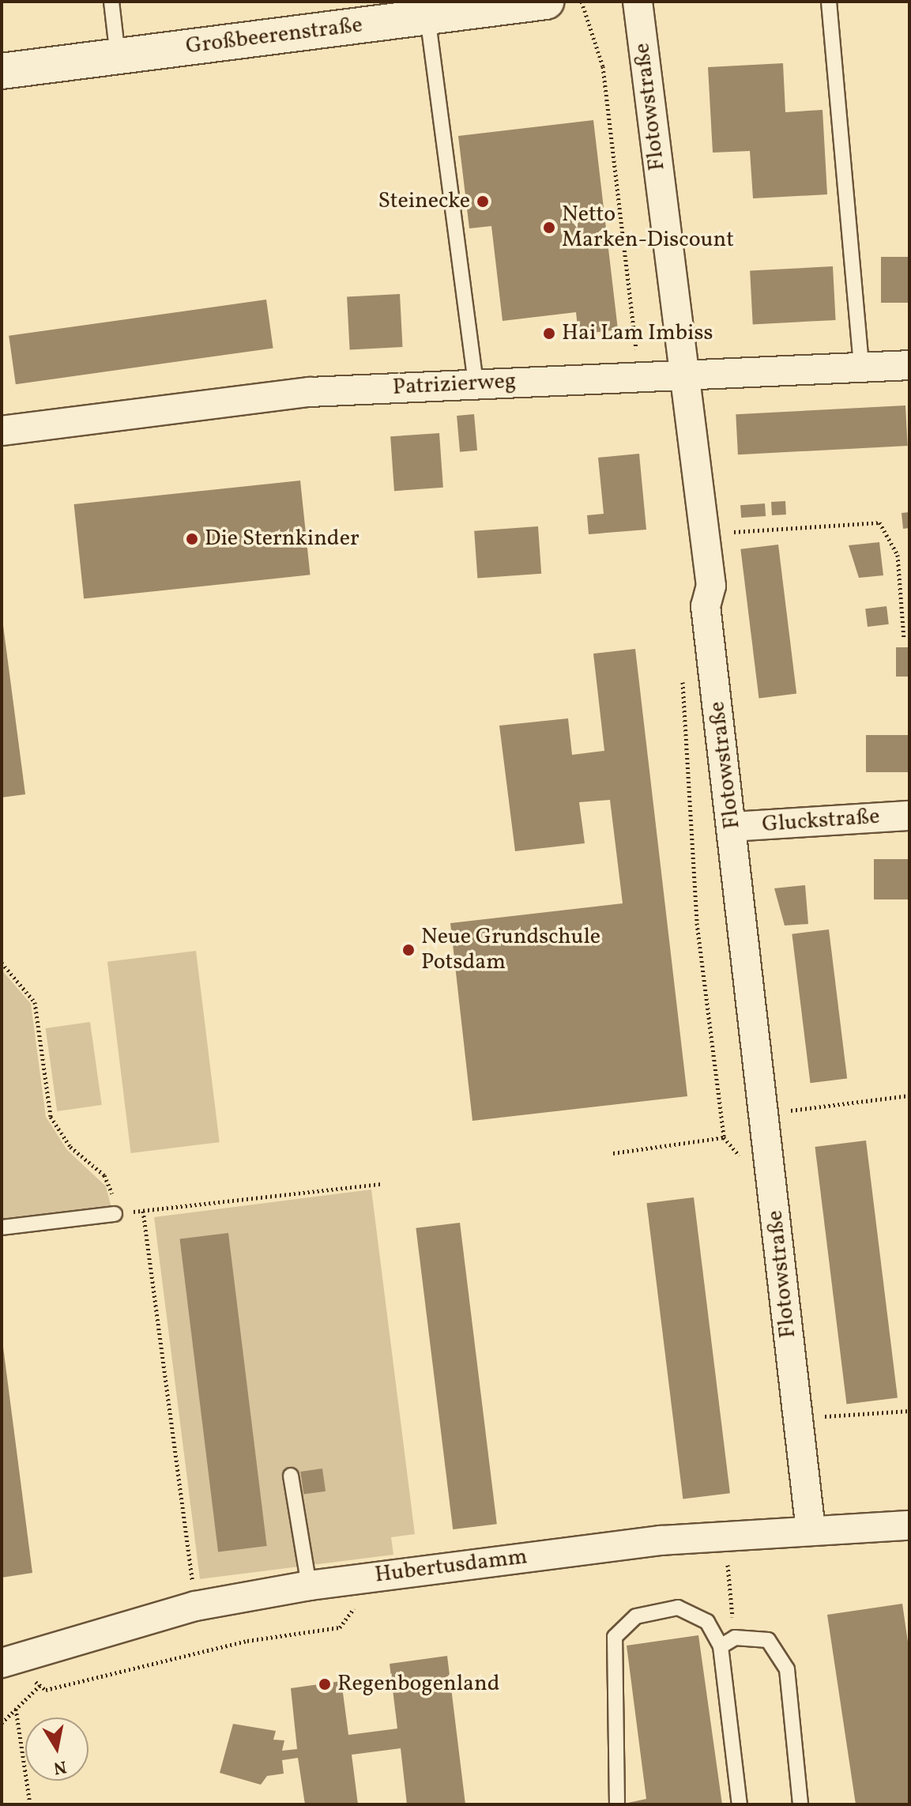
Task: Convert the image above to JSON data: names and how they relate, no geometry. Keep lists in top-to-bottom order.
{
  "streets": {
    "street": [
      "Großbeerenstraße",
      "Flotowstraße",
      "Patrizierweg",
      "Gluckstraße",
      "Hubertusdamm"
    ]
  },
  "crossings": [
    ["Flotowstraße", "Patrizierweg"],
    ["Flotowstraße", "Gluckstraße"],
    ["Flotowstraße", "Hubertusdamm"]
  ],
  "places": [
    "Steinecke",
    "Netto Marken-Discount",
    "Hai Lam Imbiss",
    "Die Sternkinder",
    "Neue Grundschule Potsdam",
    "Regenbogenland"
  ],
  "north": "bottom"
}
